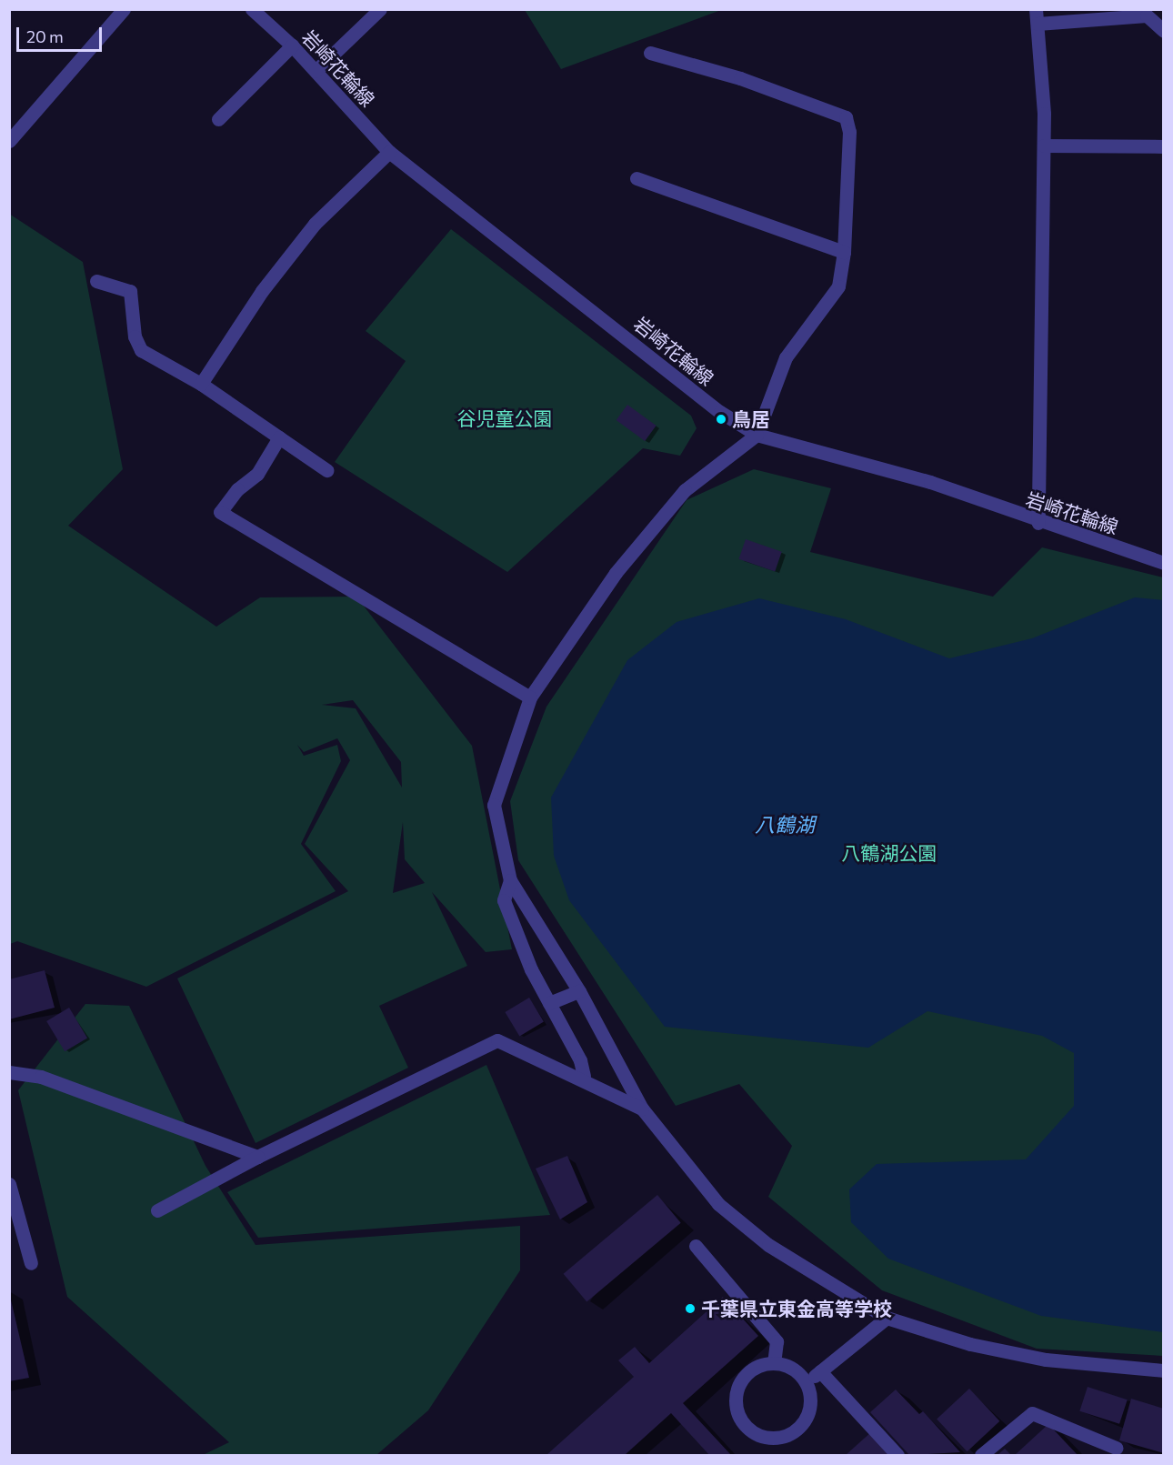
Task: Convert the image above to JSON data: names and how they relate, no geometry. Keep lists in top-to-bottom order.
{
  "streets": {
    "street": ["岩崎花輪線"]
  },
  "water": ["八鶴湖"],
  "parks": ["谷児童公園", "八鶴湖公園"],
  "places": ["鳥居", "千葉県立東金高等学校"],
  "scale_bar": "20 m"
}
